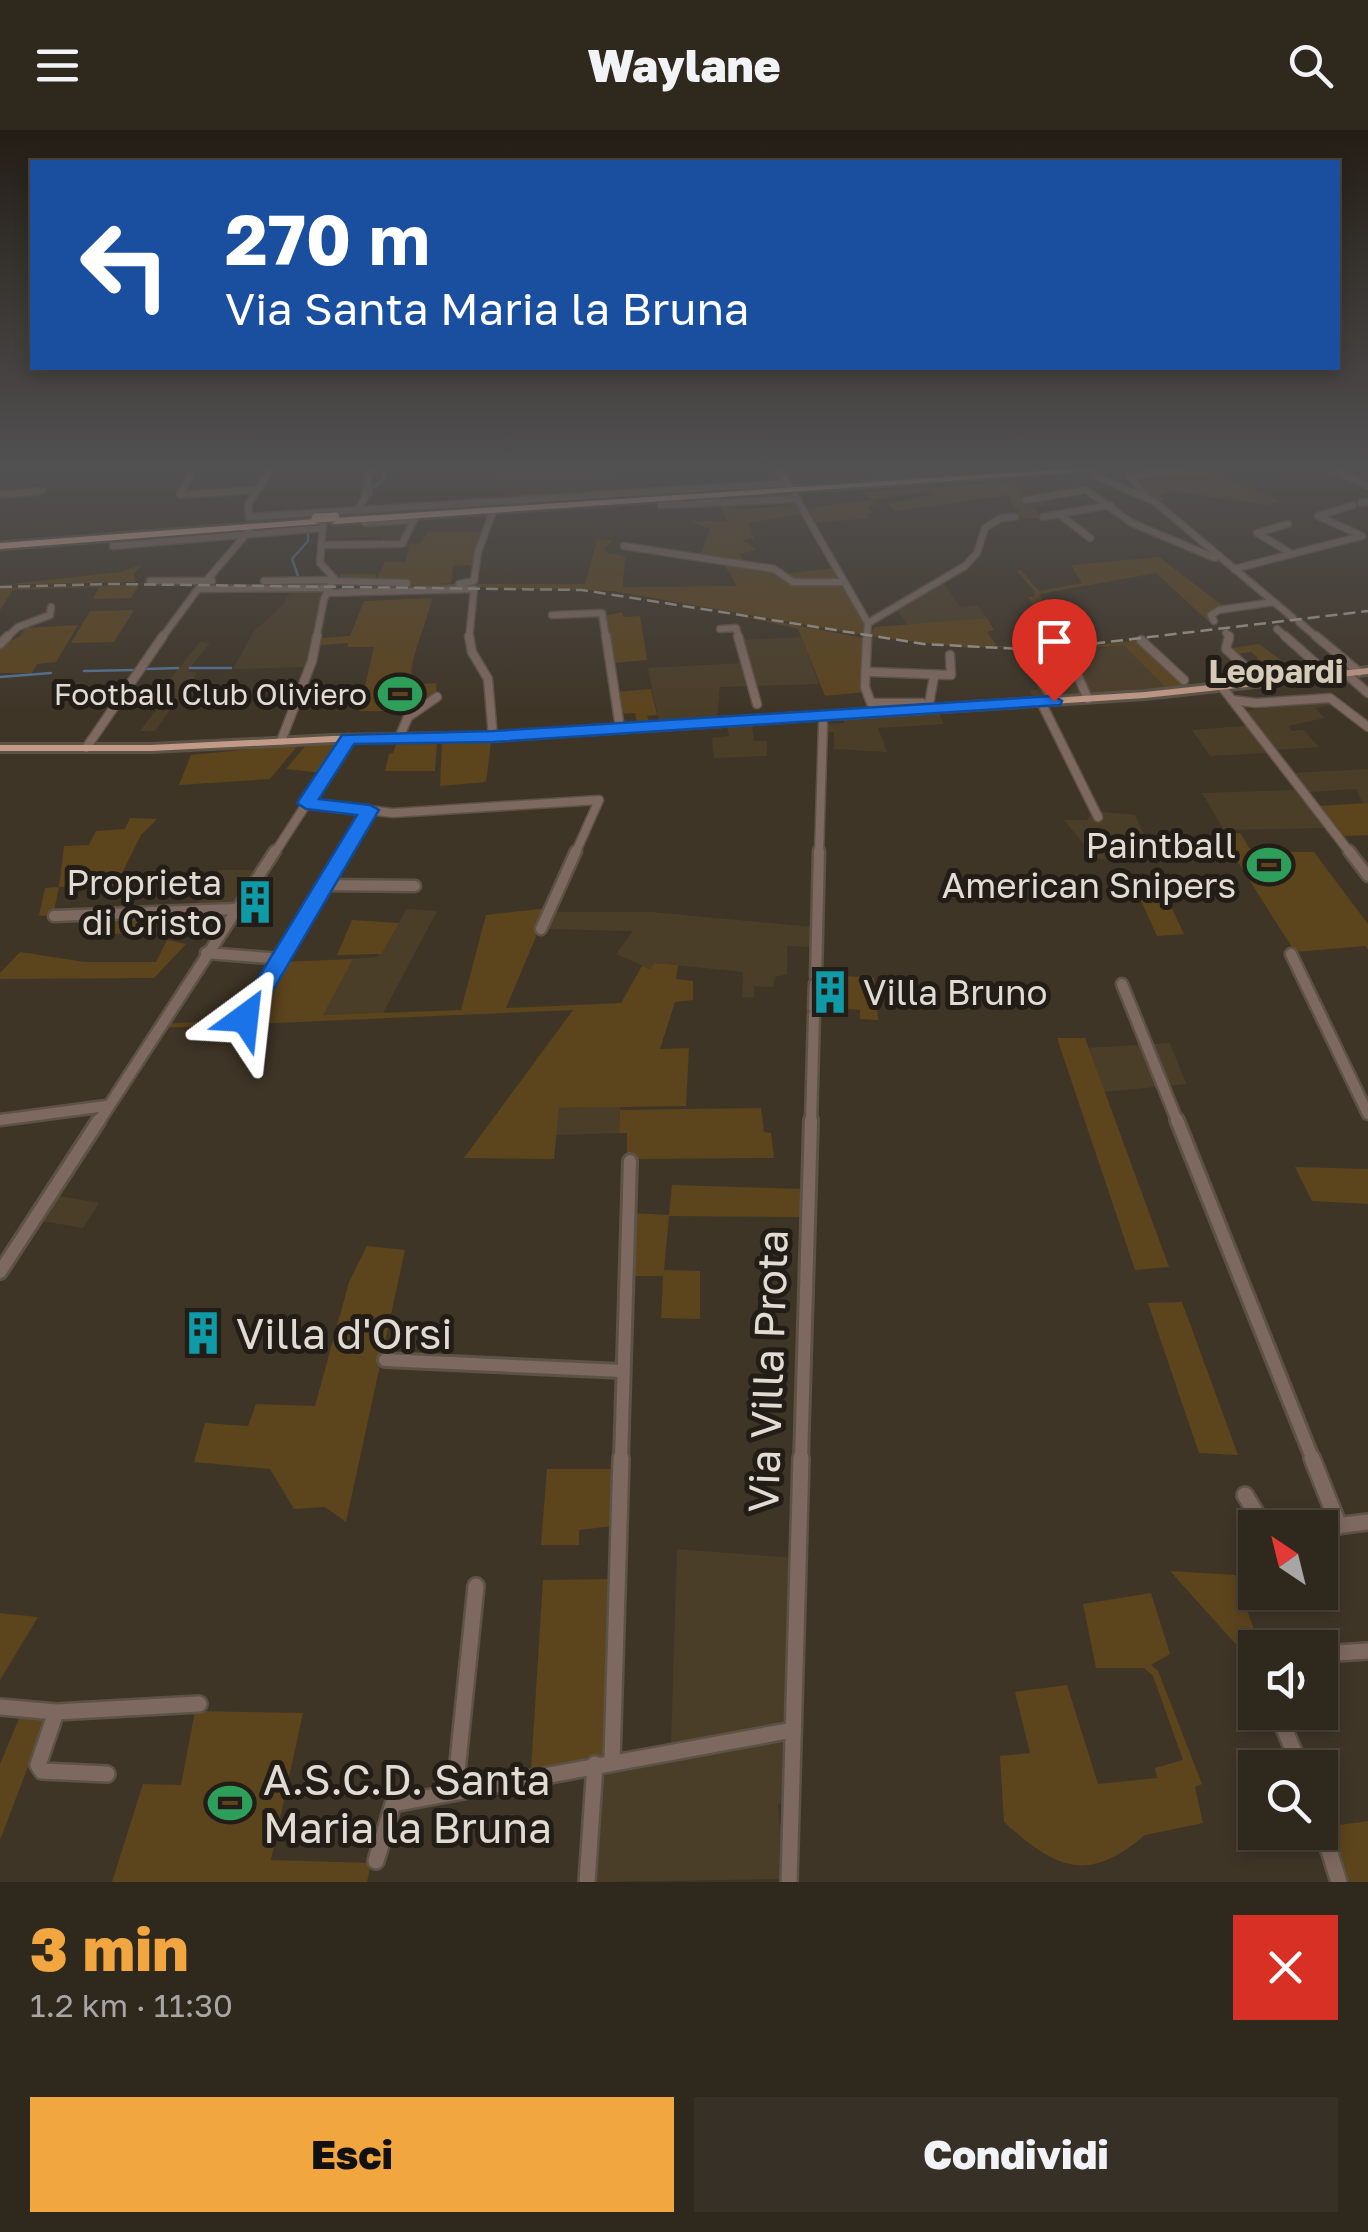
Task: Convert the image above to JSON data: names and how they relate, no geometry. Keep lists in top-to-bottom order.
{
  "streets": {
    "street": ["Via Villa Prota"]
  },
  "districts": ["Leopardi"],
  "places": {
    "sports": ["Football Club Oliviero", "Paintball American Snipers", "A.S.C.D. Santa Maria la Bruna"],
    "building": ["Proprieta di Cristo", "Villa Bruno", "Villa d'Orsi"]
  },
  "north": "top left",
  "page": {
    "header": "Waylane",
    "turn": ["270 m", "Via Santa Maria la Bruna"],
    "heading": ["3 min", "1.2 km · 11:30"],
    "buttons": ["Esci", "Condividi"]
  }
}
